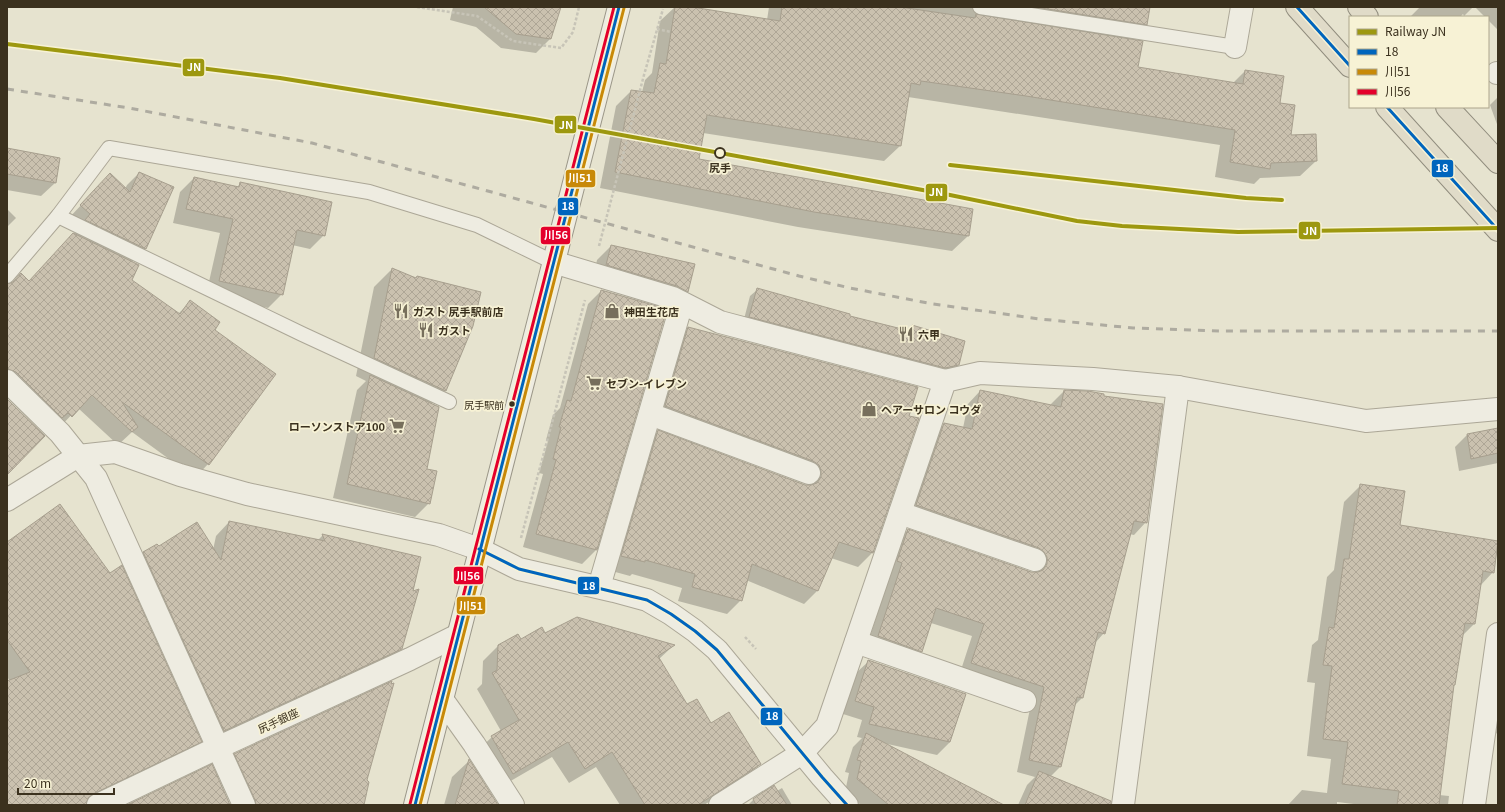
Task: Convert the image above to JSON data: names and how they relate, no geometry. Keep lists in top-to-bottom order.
{
  "streets": {
    "street": ["尻手銀座"]
  },
  "places": {
    "other": ["尻手", "尻手駅前"],
    "restaurant": ["ガスト 尻手駅前店", "ガスト", "六甲"],
    "shop": ["神田生花店", "ヘアーサロン コウダ"],
    "supermarket": ["セブン-イレブン", "ローソンストア100"]
  },
  "lines": [
    "transit line 18",
    "transit line 川56",
    "transit line 川51",
    "rail line JN"
  ],
  "legend": [
    "Railway JN",
    "18",
    "川51",
    "川56"
  ],
  "scale_bar": "20 m"
}
